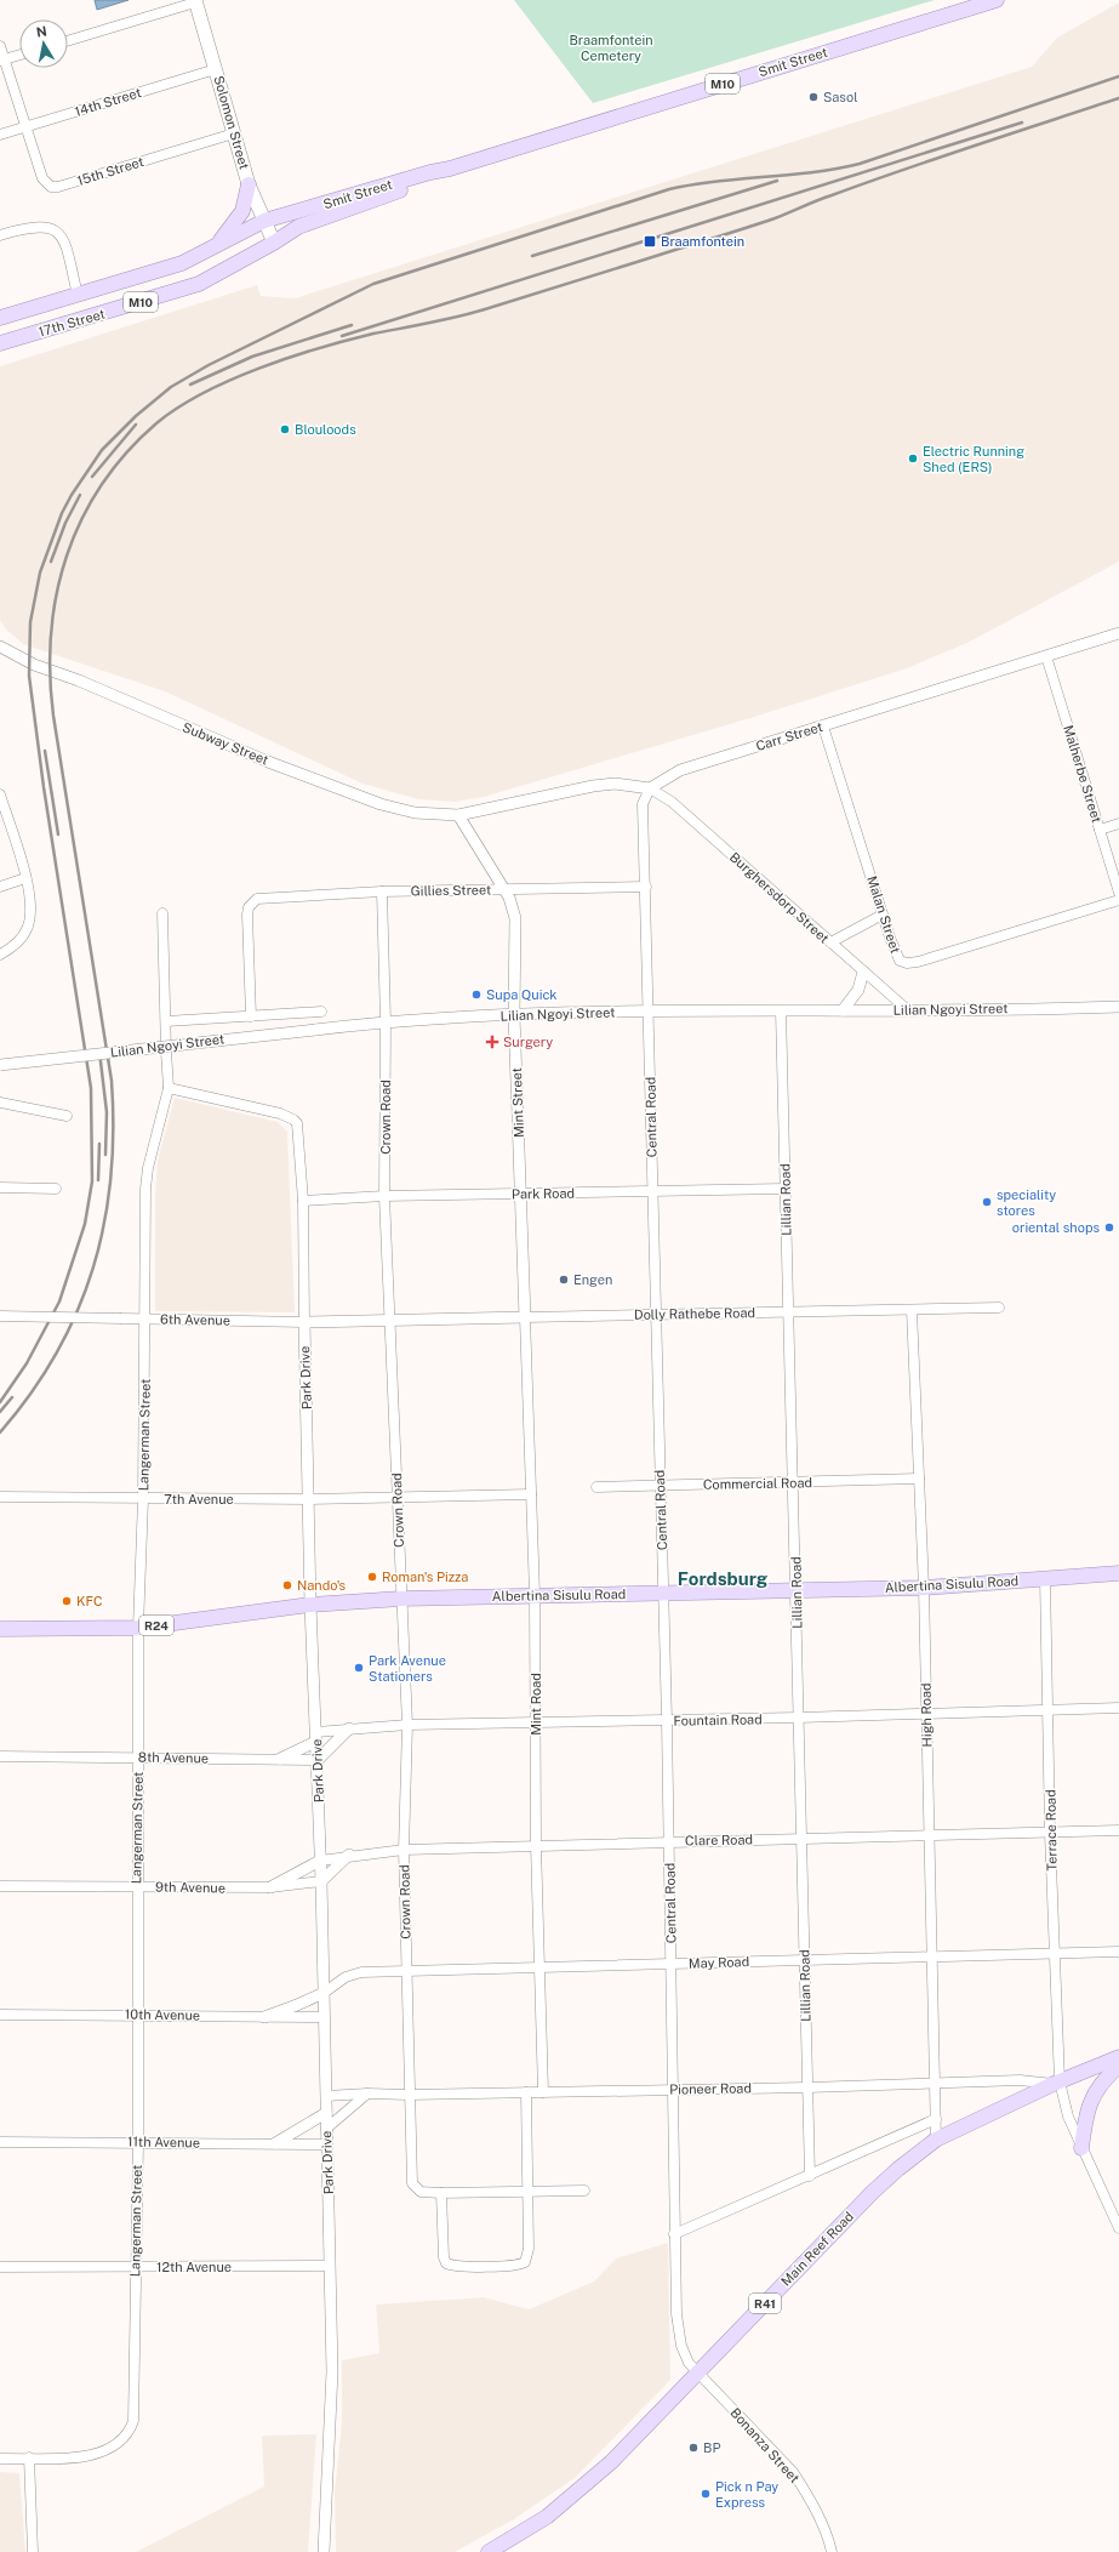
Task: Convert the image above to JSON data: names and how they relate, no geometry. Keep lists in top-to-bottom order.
{
  "streets": {
    "main road": [
      "Smit Street",
      "M10",
      "Solomon Street",
      "17th Street",
      "Albertina Sisulu Road",
      "R24",
      "Main Reef Road",
      "R41"
    ],
    "street": [
      "14th Street",
      "15th Street",
      "Carr Street",
      "Subway Street",
      "Malherbe Street",
      "Gillies Street",
      "Burghersdorp Street",
      "Malan Street",
      "Lilian Ngoyi Street",
      "Mint Street",
      "Crown Road",
      "Central Road",
      "Park Road",
      "Lillian Road",
      "Dolly Rathebe Road",
      "6th Avenue",
      "Park Drive",
      "Langerman Street",
      "Commercial Road",
      "7th Avenue",
      "Mint Road",
      "High Road",
      "Fountain Road",
      "8th Avenue",
      "Terrace Road",
      "Clare Road",
      "9th Avenue",
      "May Road",
      "10th Avenue",
      "Pioneer Road",
      "11th Avenue",
      "12th Avenue",
      "Bonanza Street"
    ]
  },
  "crossings": [
    ["Smit Street", "Solomon Street"],
    ["Smit Street", "17th Street"],
    ["14th Street", "Solomon Street"],
    ["14th Street", "15th Street"],
    ["Solomon Street", "15th Street"],
    ["Solomon Street", "17th Street"],
    ["Carr Street", "Malherbe Street"],
    ["Carr Street", "Burghersdorp Street"],
    ["Carr Street", "Malan Street"],
    ["Carr Street", "Central Road"],
    ["Subway Street", "Mint Street"],
    ["Gillies Street", "Mint Street"],
    ["Gillies Street", "Crown Road"],
    ["Gillies Street", "Central Road"],
    ["Burghersdorp Street", "Lilian Ngoyi Street"],
    ["Burghersdorp Street", "Central Road"],
    ["Lilian Ngoyi Street", "Mint Street"],
    ["Lilian Ngoyi Street", "Crown Road"],
    ["Lilian Ngoyi Street", "Central Road"],
    ["Lilian Ngoyi Street", "Lillian Road"],
    ["Mint Street", "Park Road"],
    ["Mint Street", "Dolly Rathebe Road"],
    ["Mint Street", "Mint Road"],
    ["Crown Road", "Park Road"],
    ["Crown Road", "Dolly Rathebe Road"],
    ["Crown Road", "6th Avenue"],
    ["Crown Road", "Albertina Sisulu Road"],
    ["Crown Road", "Fountain Road"],
    ["Crown Road", "Clare Road"],
    ["Crown Road", "May Road"],
    ["Crown Road", "Pioneer Road"],
    ["Central Road", "Park Road"],
    ["Central Road", "Dolly Rathebe Road"],
    ["Central Road", "Commercial Road"],
    ["Central Road", "Albertina Sisulu Road"],
    ["Central Road", "Fountain Road"],
    ["Central Road", "Clare Road"],
    ["Central Road", "May Road"],
    ["Central Road", "Pioneer Road"],
    ["Central Road", "Main Reef Road"],
    ["Central Road", "Bonanza Street"],
    ["Park Road", "Lillian Road"],
    ["Park Road", "Park Drive"],
    ["Lillian Road", "Dolly Rathebe Road"],
    ["Lillian Road", "Commercial Road"],
    ["Lillian Road", "Albertina Sisulu Road"],
    ["Lillian Road", "Fountain Road"],
    ["Lillian Road", "Clare Road"],
    ["Lillian Road", "May Road"],
    ["Lillian Road", "Pioneer Road"],
    ["Dolly Rathebe Road", "6th Avenue"],
    ["Dolly Rathebe Road", "Mint Road"],
    ["Dolly Rathebe Road", "High Road"],
    ["6th Avenue", "Park Drive"],
    ["6th Avenue", "Langerman Street"],
    ["Park Drive", "Langerman Street"],
    ["Park Drive", "7th Avenue"],
    ["Park Drive", "Albertina Sisulu Road"],
    ["Park Drive", "Fountain Road"],
    ["Park Drive", "8th Avenue"],
    ["Park Drive", "Clare Road"],
    ["Park Drive", "9th Avenue"],
    ["Park Drive", "May Road"],
    ["Park Drive", "10th Avenue"],
    ["Park Drive", "Pioneer Road"],
    ["Park Drive", "11th Avenue"],
    ["Park Drive", "12th Avenue"],
    ["Langerman Street", "7th Avenue"],
    ["Langerman Street", "Albertina Sisulu Road"],
    ["Langerman Street", "8th Avenue"],
    ["Langerman Street", "9th Avenue"],
    ["Langerman Street", "10th Avenue"],
    ["Langerman Street", "11th Avenue"],
    ["Langerman Street", "12th Avenue"],
    ["Commercial Road", "High Road"],
    ["Albertina Sisulu Road", "Mint Road"],
    ["Albertina Sisulu Road", "High Road"],
    ["Albertina Sisulu Road", "Terrace Road"],
    ["Mint Road", "Fountain Road"],
    ["Mint Road", "Clare Road"],
    ["Mint Road", "May Road"],
    ["Mint Road", "Pioneer Road"],
    ["High Road", "Fountain Road"],
    ["High Road", "Clare Road"],
    ["High Road", "May Road"],
    ["High Road", "Pioneer Road"],
    ["High Road", "Main Reef Road"],
    ["Fountain Road", "Terrace Road"],
    ["Terrace Road", "Clare Road"],
    ["Terrace Road", "May Road"],
    ["Terrace Road", "Pioneer Road"],
    ["Terrace Road", "Main Reef Road"],
    ["Pioneer Road", "Main Reef Road"],
    ["Main Reef Road", "Bonanza Street"]
  ],
  "districts": ["Fordsburg"],
  "parks": ["Braamfontein Cemetery"],
  "places": {
    "other": [
      "Sasol",
      "Blouloods",
      "Electric Running Shed (ERS)",
      "Supa Quick",
      "speciality stores",
      "oriental shops",
      "Engen",
      "Roman's Pizza",
      "Nando's",
      "KFC",
      "Park Avenue Stationers",
      "BP",
      "Pick n Pay Express"
    ],
    "transit": ["Braamfontein"],
    "health": ["Surgery"]
  },
  "north": "top"
}
